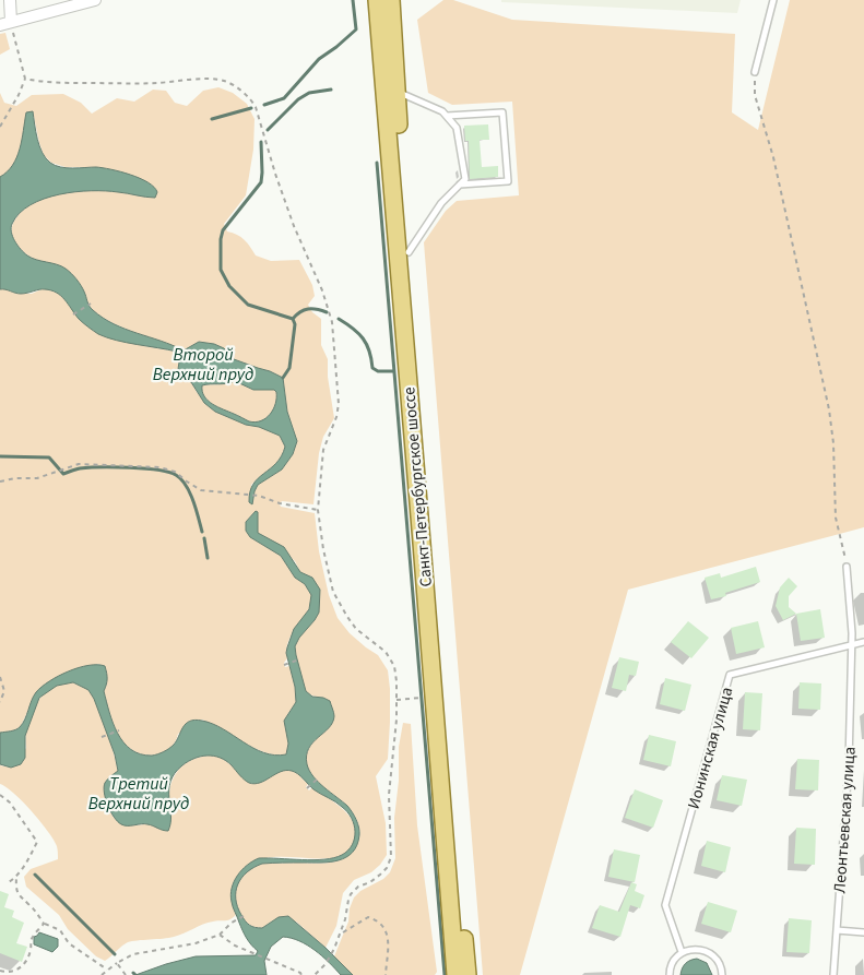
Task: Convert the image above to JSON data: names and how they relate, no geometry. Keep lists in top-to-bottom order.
{
  "streets": {
    "main road": ["Санкт-Петербургское шоссе"],
    "lane": ["Ионинская улица", "Леонтьевская улица"]
  },
  "crossings": [
    ["Ионинская улица", "Леонтьевская улица"]
  ],
  "water": ["Второй Верхний пруд", "Третий Верхний пруд"]
}
